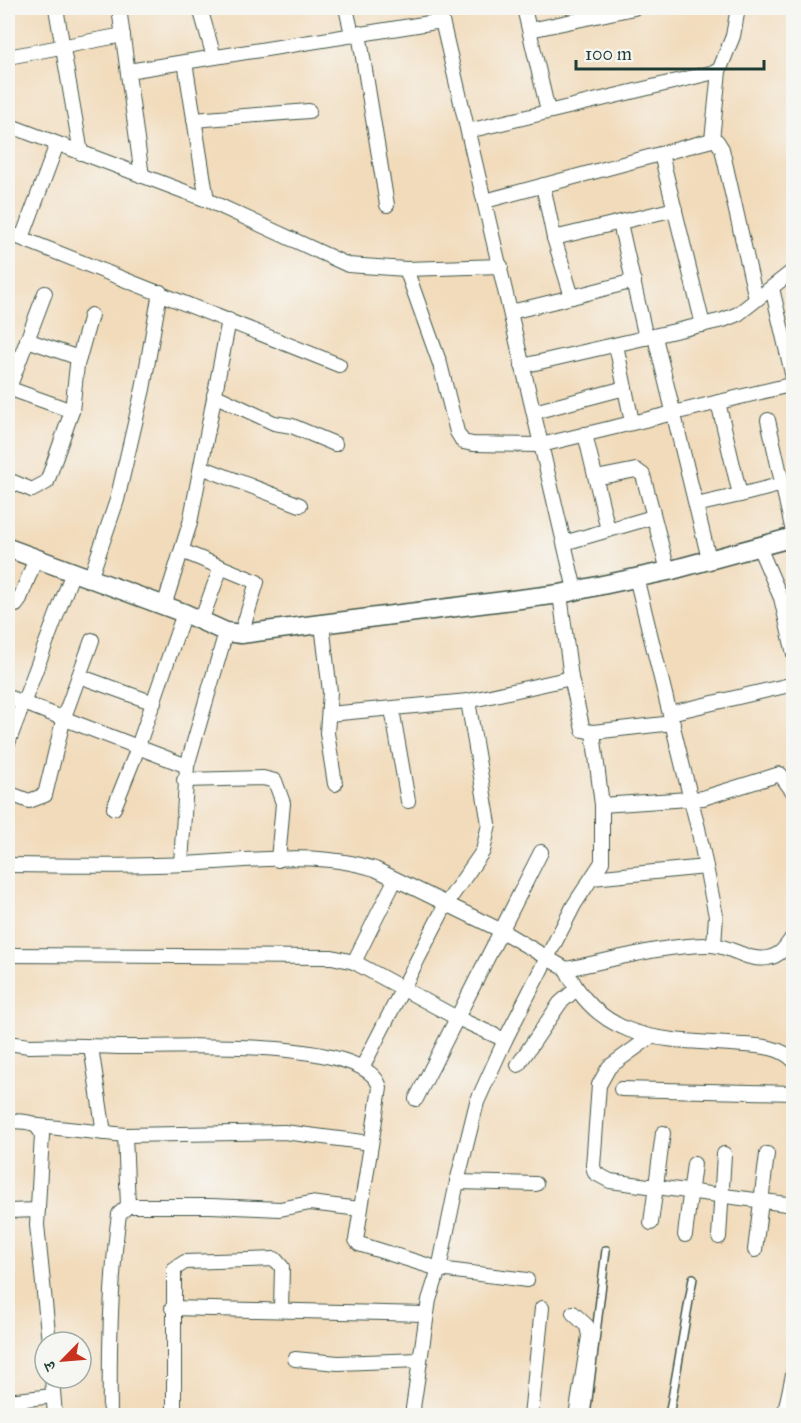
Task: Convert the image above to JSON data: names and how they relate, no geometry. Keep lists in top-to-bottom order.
{
  "scale_bar": "100 m",
  "north": "bottom left"
}
